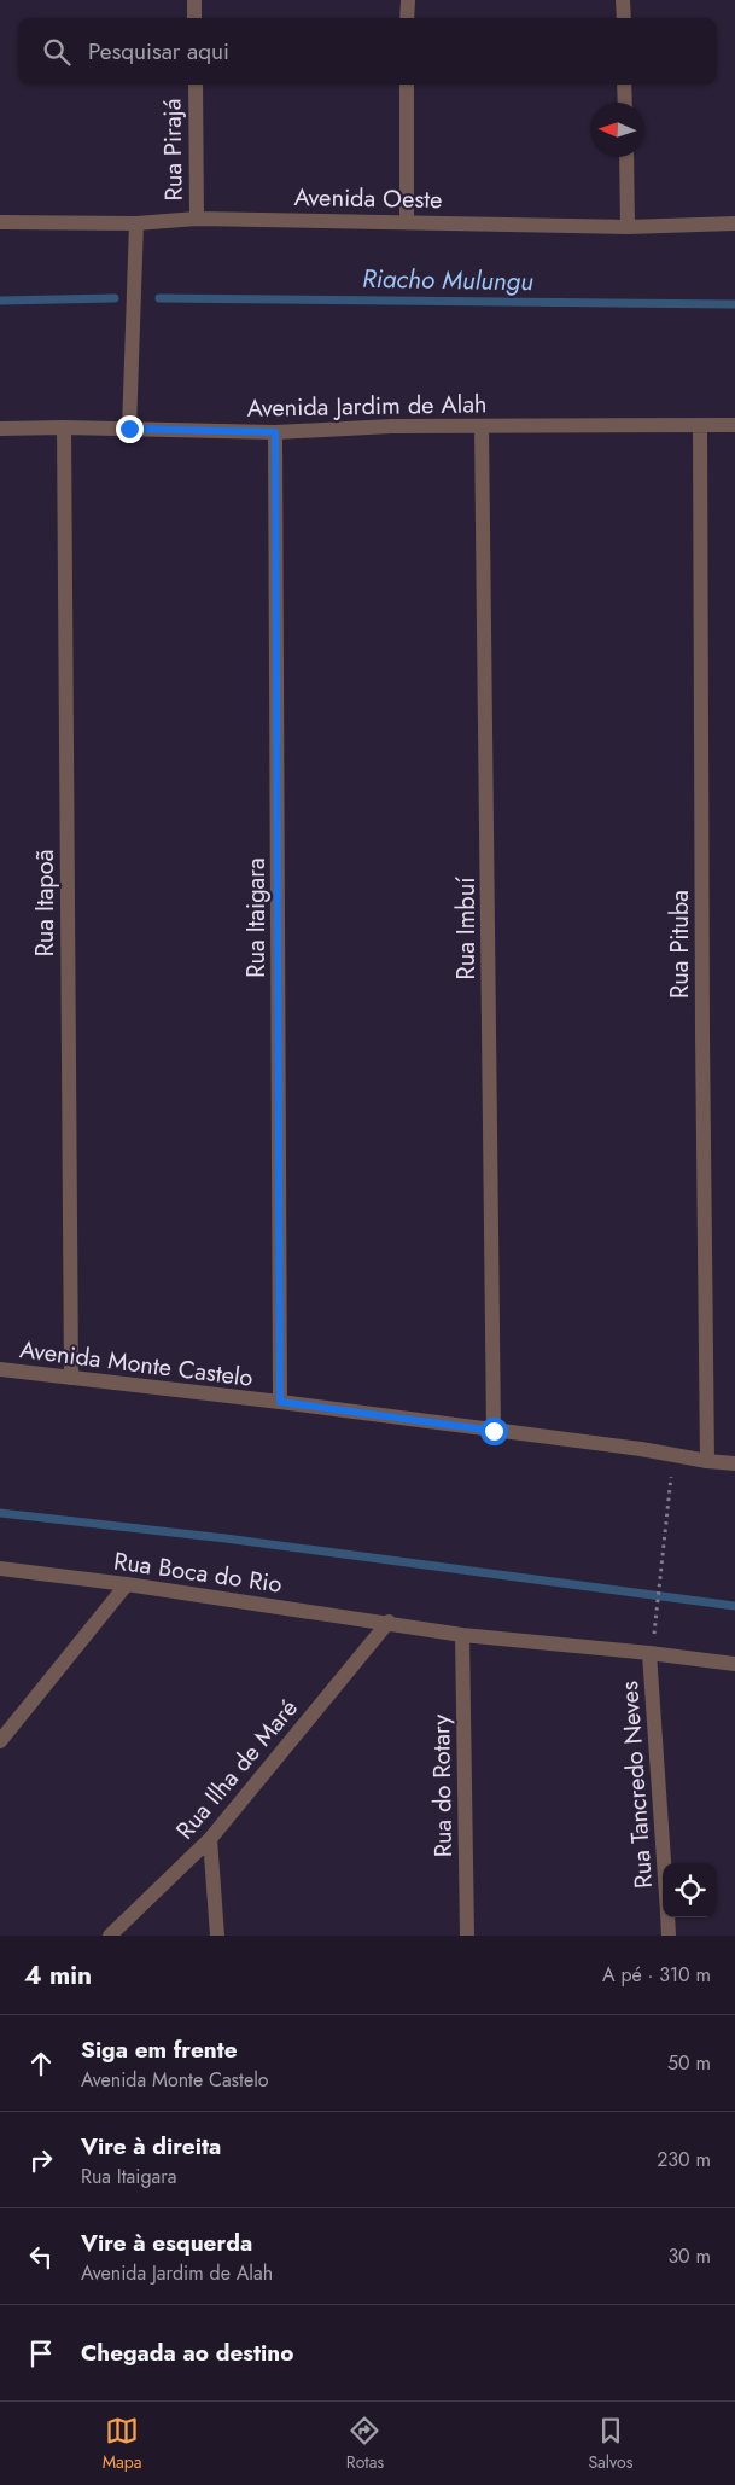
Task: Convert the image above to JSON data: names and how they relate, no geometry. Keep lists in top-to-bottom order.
{
  "streets": {
    "street": [
      "Rua Pirajá",
      "Avenida Oeste",
      "Avenida Jardim de Alah",
      "Rua Itapoã",
      "Rua Itaigara",
      "Rua Imbuí",
      "Rua Pituba",
      "Avenida Monte Castelo",
      "Rua Boca do Rio",
      "Rua Ilha de Maré",
      "Rua Tancredo Neves",
      "Rua do Rotary"
    ]
  },
  "crossings": [
    ["Rua Pirajá", "Avenida Oeste"],
    ["Avenida Jardim de Alah", "Rua Itapoã"],
    ["Avenida Jardim de Alah", "Rua Itaigara"],
    ["Avenida Jardim de Alah", "Rua Imbuí"],
    ["Avenida Jardim de Alah", "Rua Pituba"],
    ["Rua Itapoã", "Avenida Monte Castelo"],
    ["Rua Itaigara", "Avenida Monte Castelo"],
    ["Rua Imbuí", "Avenida Monte Castelo"],
    ["Rua Pituba", "Avenida Monte Castelo"],
    ["Rua Boca do Rio", "Rua Ilha de Maré"],
    ["Rua Boca do Rio", "Rua Tancredo Neves"],
    ["Rua Boca do Rio", "Rua do Rotary"]
  ],
  "water": ["Riacho Mulungu"],
  "north": "left",
  "page": {
    "search": "Pesquisar aqui",
    "heading": ["4 min", "A pé · 310 m"],
    "list": [
      ["Siga em frente", "Avenida Monte Castelo", "50 m"],
      ["Vire à direita", "Rua Itaigara", "230 m"],
      ["Vire à esquerda", "Avenida Jardim de Alah", "30 m"],
      "Chegada ao destino"
    ],
    "nav": ["Mapa", "Rotas", "Salvos"]
  }
}
